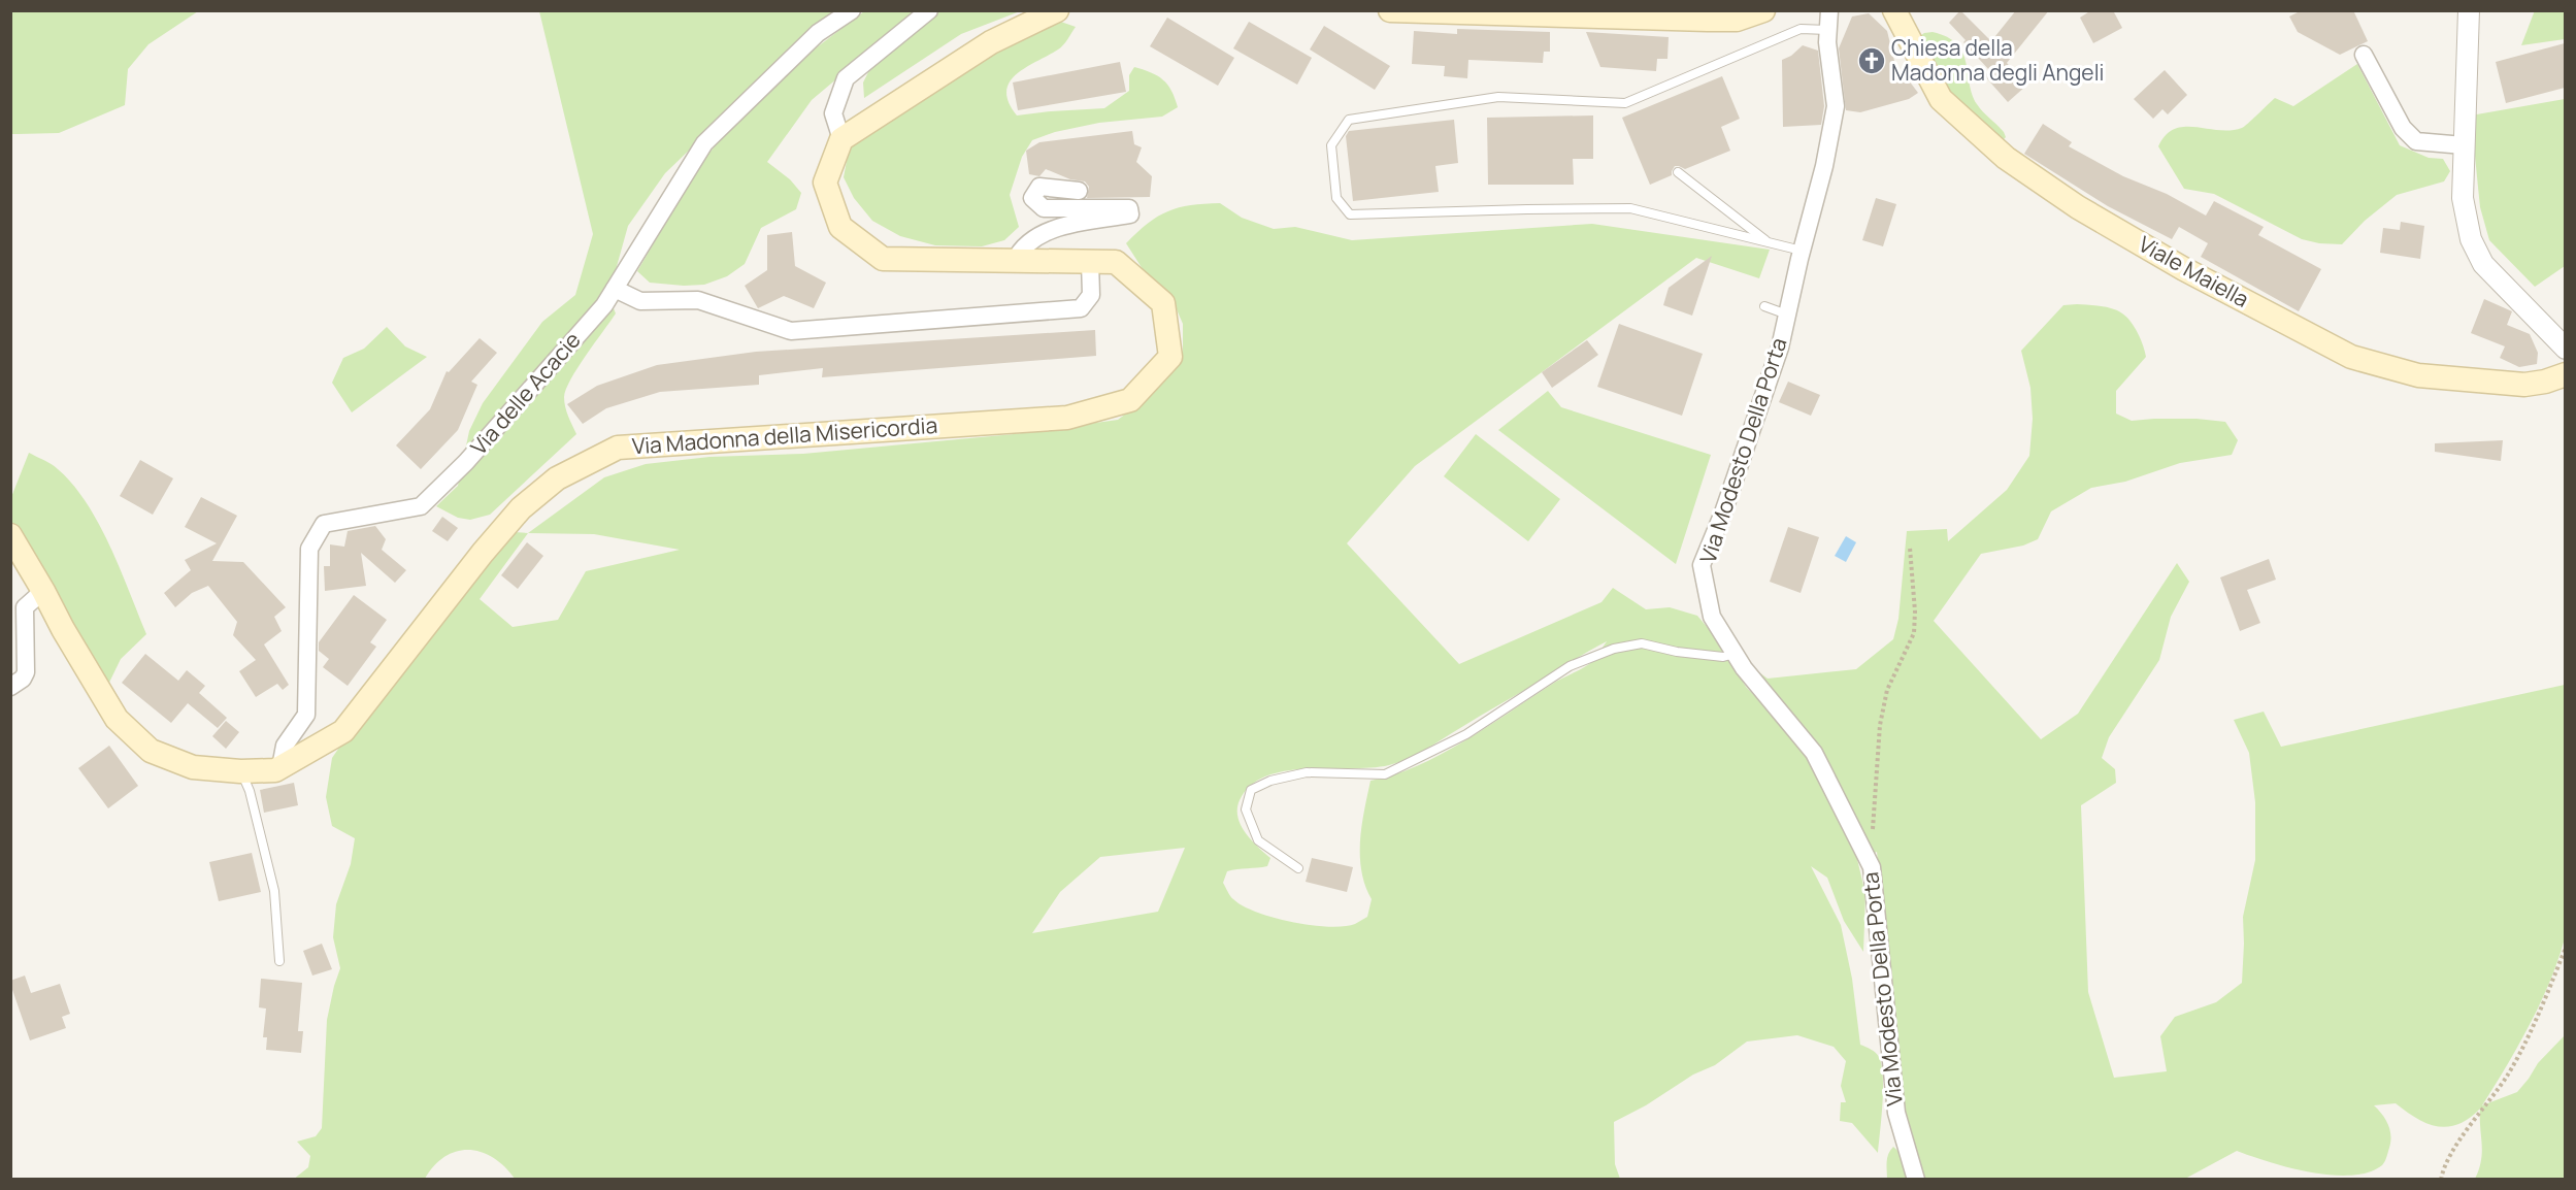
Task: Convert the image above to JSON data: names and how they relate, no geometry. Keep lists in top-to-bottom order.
{
  "streets": {
    "main road": ["Viale Maiella", "Via Madonna della Misericordia"],
    "street": ["Via delle Acacie", "Via Modesto Della Porta"]
  },
  "crossings": [
    ["Via delle Acacie", "Via Madonna della Misericordia"]
  ],
  "places": {
    "church": ["Chiesa della Madonna degli Angeli"]
  }
}
